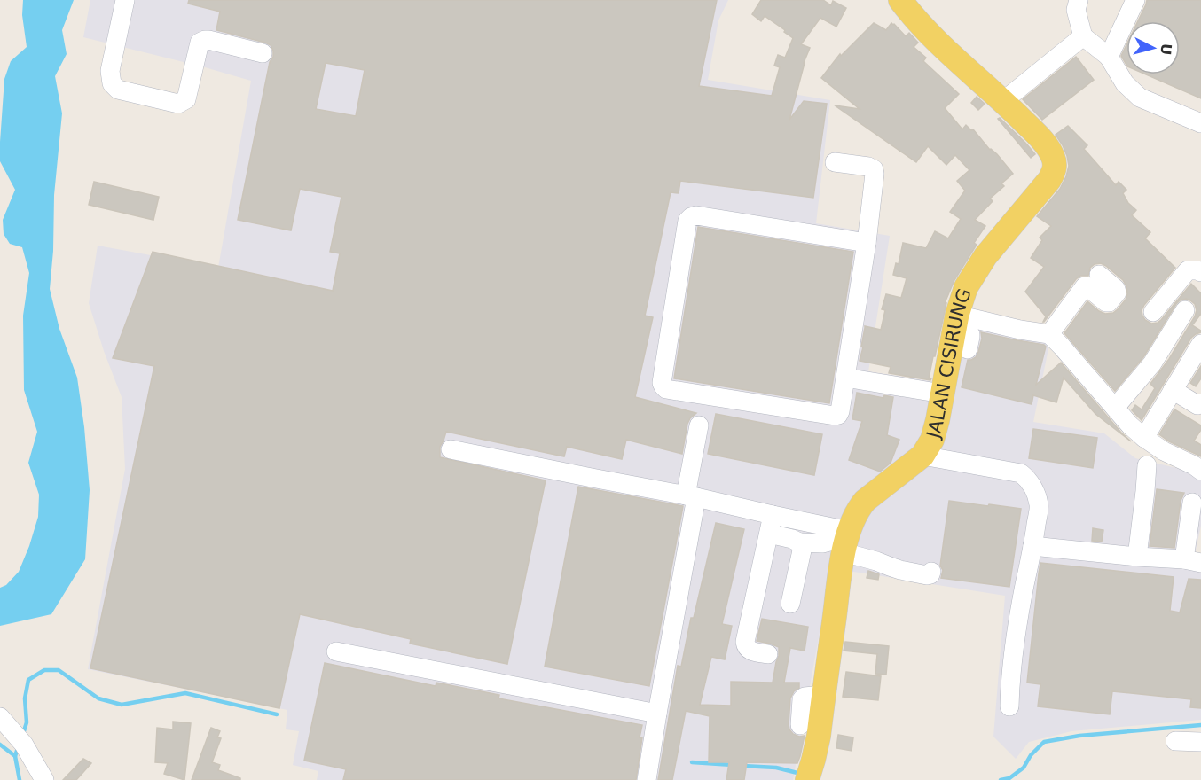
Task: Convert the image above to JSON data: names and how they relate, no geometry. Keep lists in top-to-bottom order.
{
  "streets": {
    "main road": ["JALAN CISIRUNG"]
  },
  "north": "right"
}
